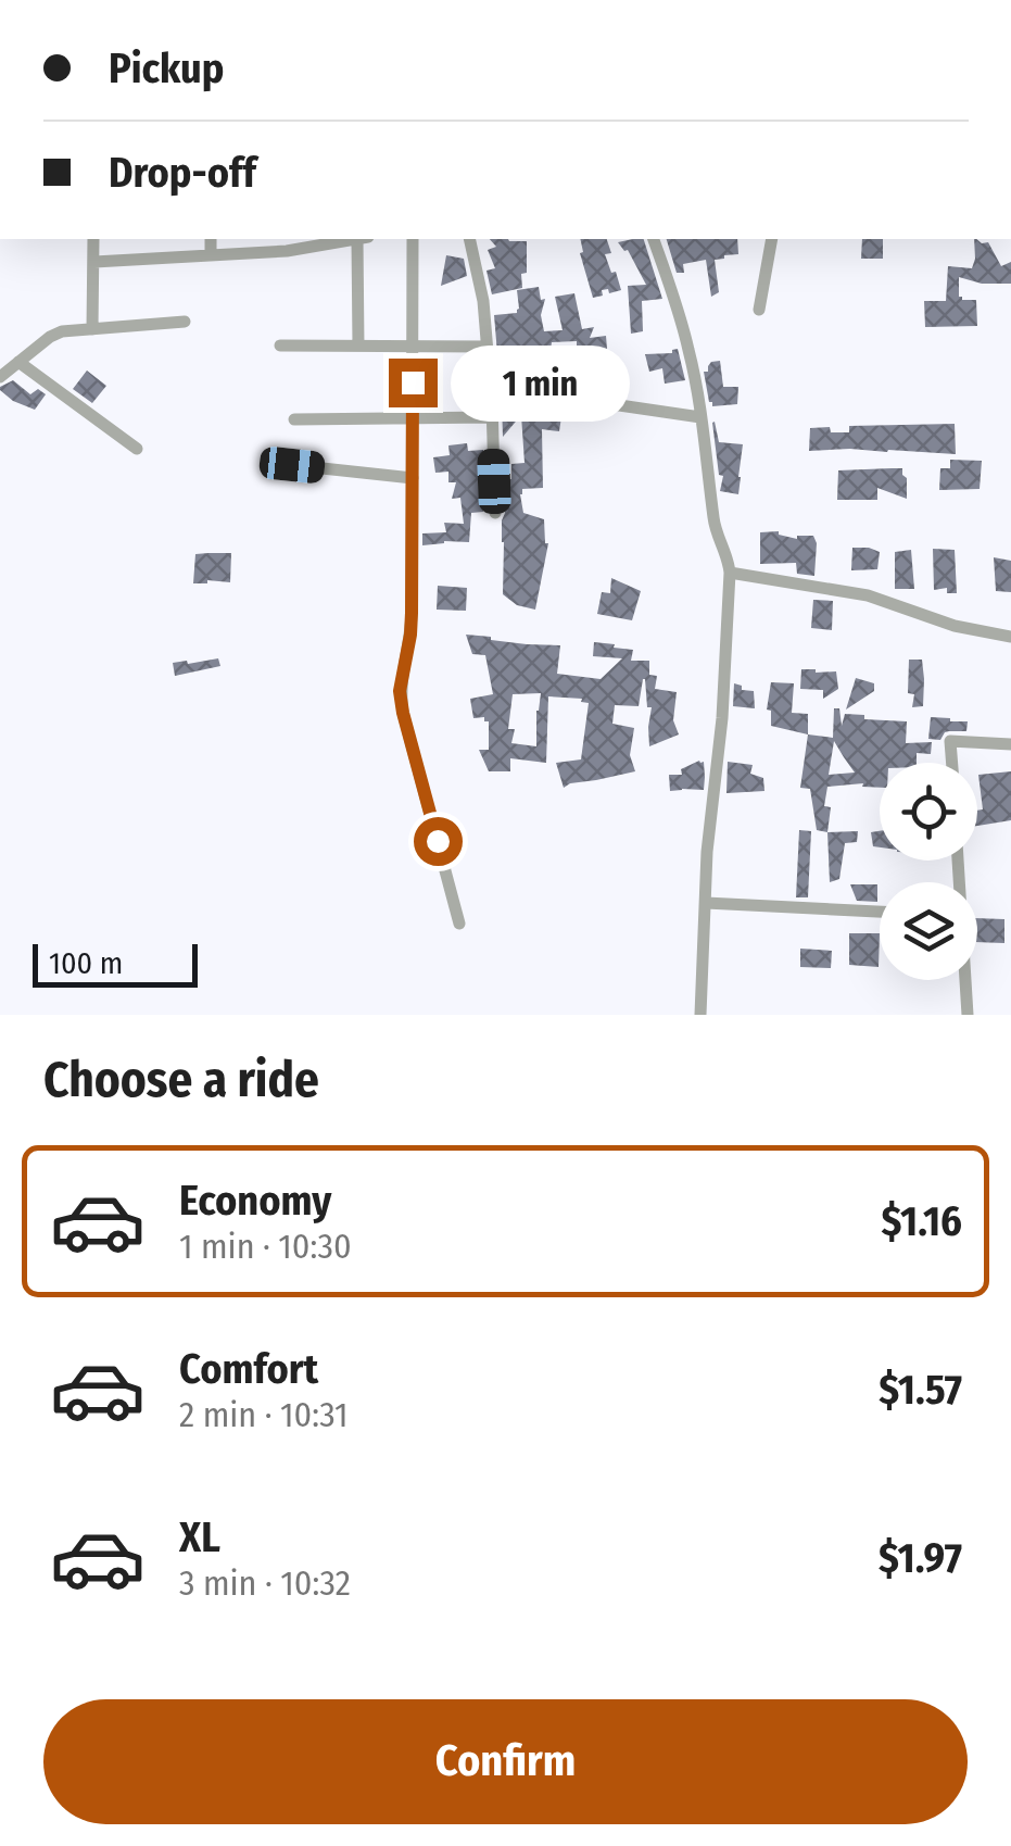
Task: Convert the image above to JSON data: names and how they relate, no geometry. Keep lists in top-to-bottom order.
{
  "scale_bar": "100 m",
  "page": {
    "banner": ["Pickup", "Drop-off"],
    "bubble": "1 min",
    "scale": "100 m",
    "heading": "Choose a ride",
    "list": [
      {
        "name": "Economy",
        "note": "1 min · 10:30",
        "value": "$1.16"
      },
      {
        "name": "Comfort",
        "note": "2 min · 10:31",
        "value": "$1.57"
      },
      {
        "name": "XL",
        "note": "3 min · 10:32",
        "value": "$1.97"
      }
    ],
    "buttons": "Confirm"
  }
}
